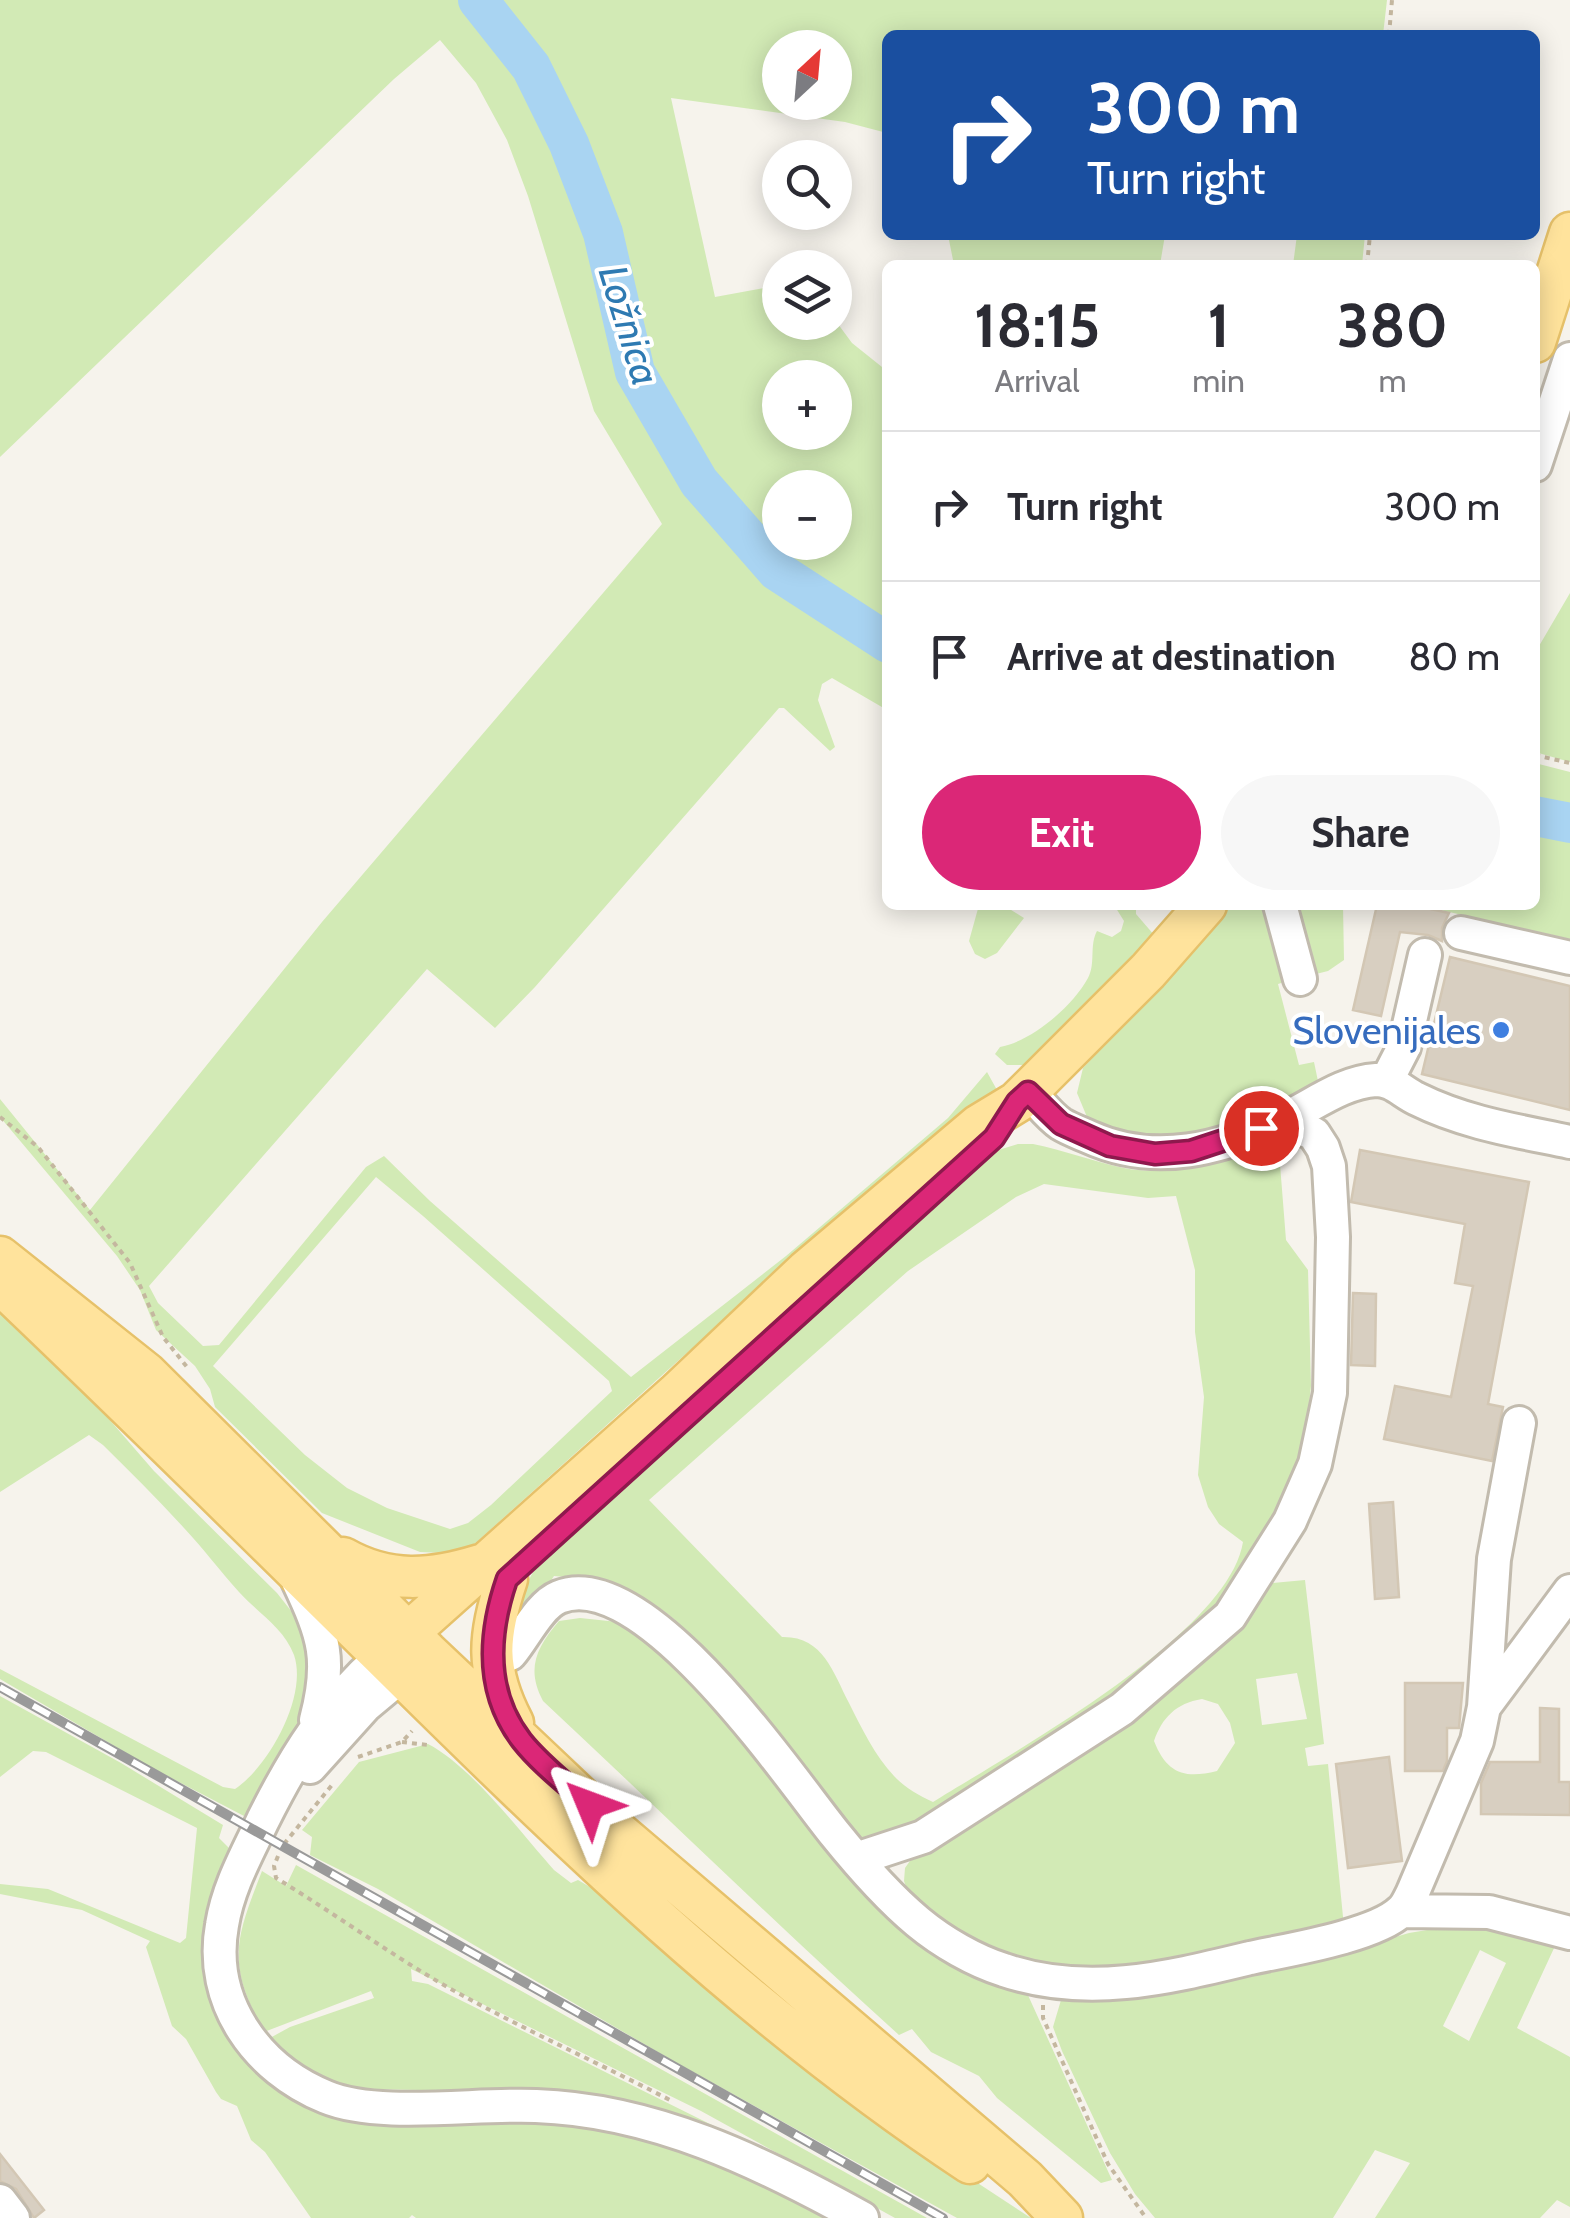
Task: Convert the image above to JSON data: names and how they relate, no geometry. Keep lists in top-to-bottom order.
{
  "water": ["Ložnica"],
  "places": ["Slovenijales"],
  "north": "top right",
  "page": {
    "map_buttons": ["+", "−"],
    "turn": ["300 m", "Turn right"],
    "eta": [
      "18:15",
      "Arrival",
      "1",
      "min",
      "380",
      "m"
    ],
    "list": [
      {
        "name": "Turn right",
        "value": "300 m"
      },
      {
        "name": "Arrive at destination",
        "value": "80 m"
      }
    ],
    "buttons": ["Exit", "Share"]
  }
}
